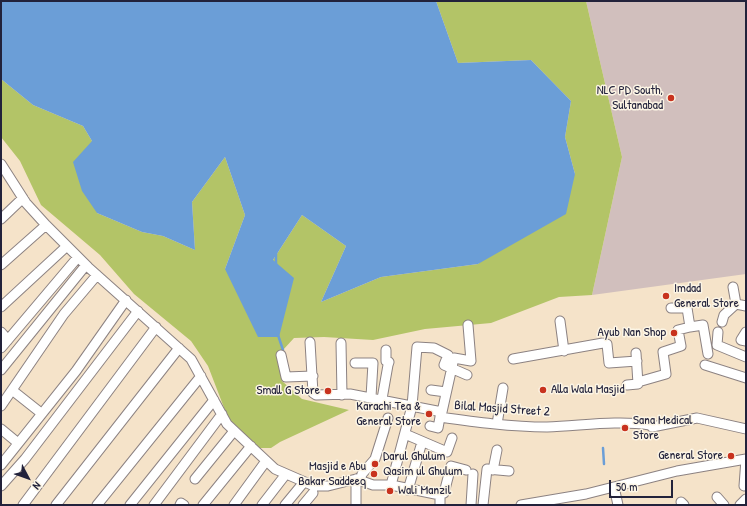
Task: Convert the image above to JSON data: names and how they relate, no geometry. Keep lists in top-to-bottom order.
{
  "streets": {
    "street": ["Bilal Masjid Street 2"]
  },
  "places": [
    "NLC PD South, Sultanabad",
    "Imdad General Store",
    "Ayub Nan Shop",
    "Alla Wala Masjid",
    "Small G Store",
    "Karachi Tea & General Store",
    "Sana Medical Store",
    "General Store",
    "Darul Ghulum Qasim ul Ghulum",
    "Masjid e Abu Bakar Saddeeq",
    "Wali Manzil"
  ],
  "scale_bar": "50 m",
  "north": "bottom right"
}
